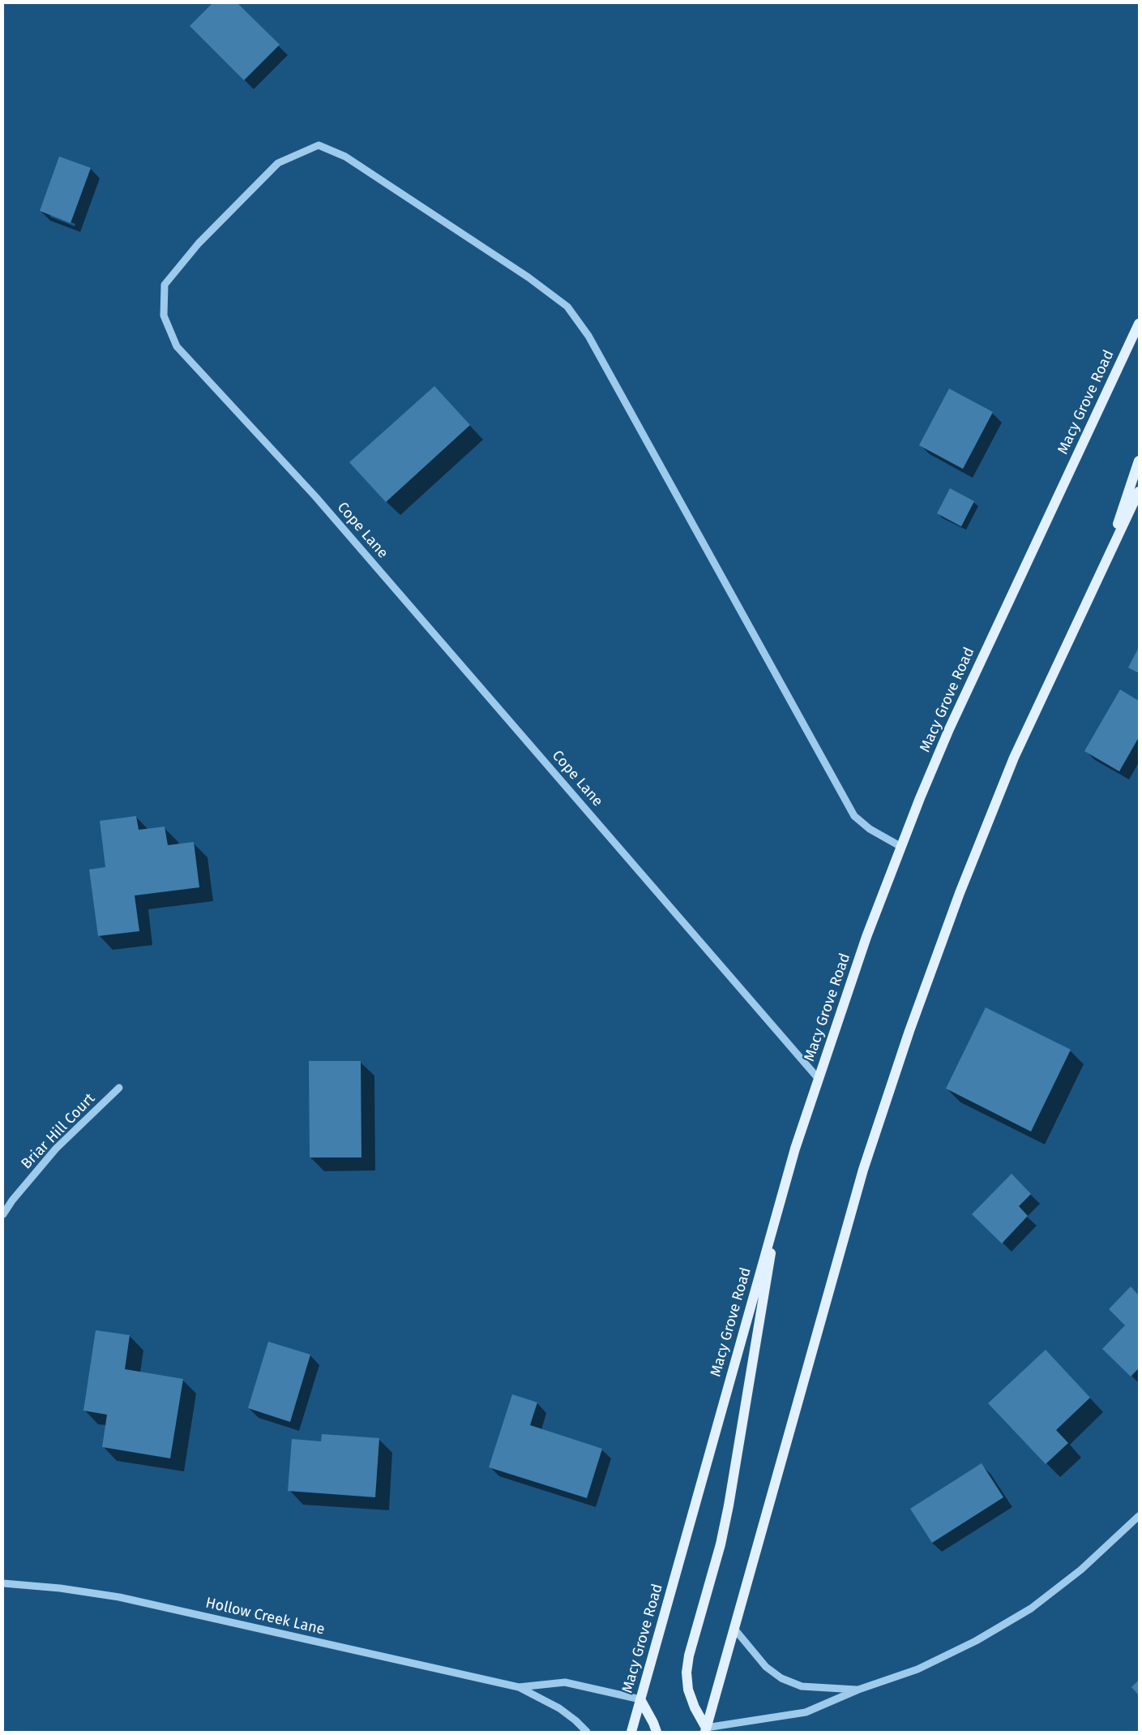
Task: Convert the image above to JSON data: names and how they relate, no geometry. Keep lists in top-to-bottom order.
{
  "streets": {
    "main road": ["Macy Grove Road"],
    "street": ["Cope Lane", "Briar Hill Court", "Hollow Creek Lane"]
  },
  "crossings": [
    ["Macy Grove Road", "Cope Lane"],
    ["Macy Grove Road", "Hollow Creek Lane"]
  ]
}
